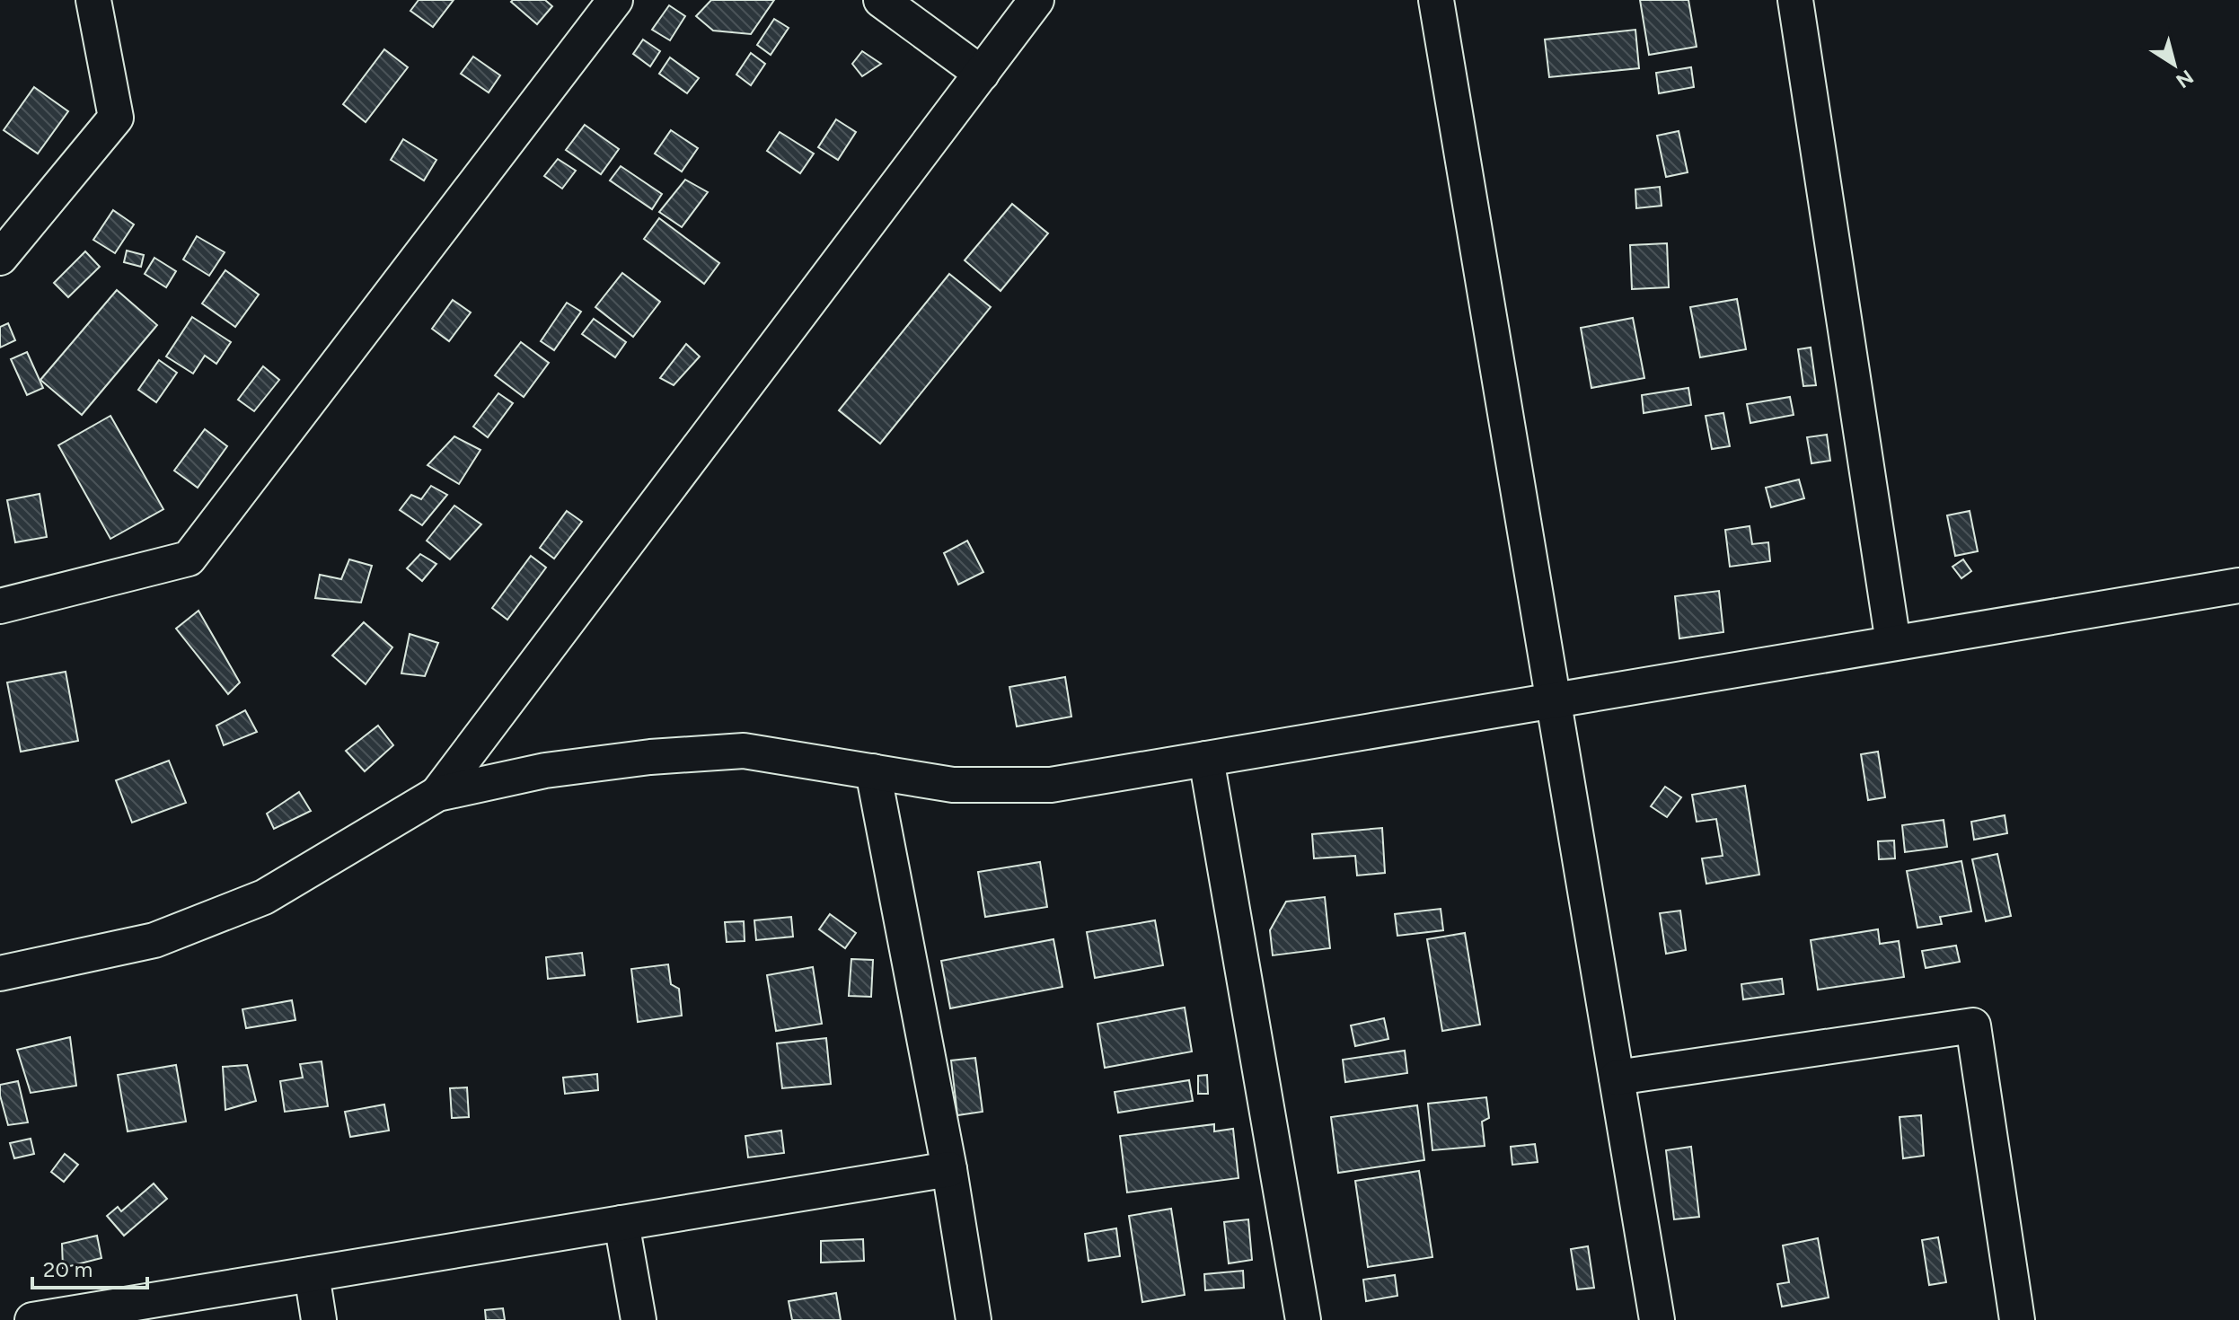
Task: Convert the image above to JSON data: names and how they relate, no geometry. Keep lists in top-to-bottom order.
{
  "scale_bar": "20 m",
  "north": "bottom right"
}
